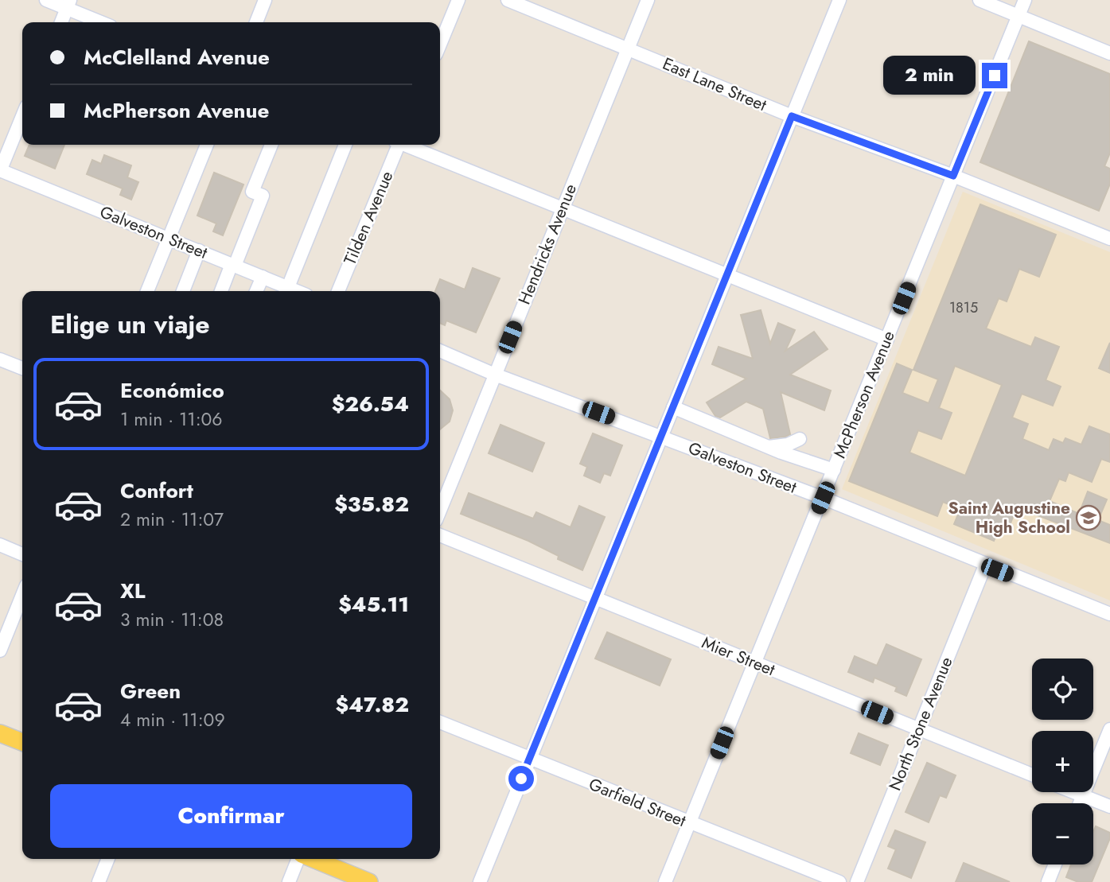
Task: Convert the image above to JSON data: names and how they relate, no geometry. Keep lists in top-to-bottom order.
{
  "streets": {
    "street": [
      "East Lane Street",
      "Tilden Avenue",
      "Galveston Street",
      "Hendricks Avenue",
      "McPherson Avenue",
      "Mier Street",
      "North Stone Avenue",
      "Garfield Street"
    ]
  },
  "crossings": [
    ["East Lane Street", "Hendricks Avenue"],
    ["East Lane Street", "McPherson Avenue"],
    ["Galveston Street", "Hendricks Avenue"],
    ["Galveston Street", "McPherson Avenue"],
    ["Galveston Street", "North Stone Avenue"],
    ["McPherson Avenue", "Mier Street"],
    ["McPherson Avenue", "Garfield Street"],
    ["Mier Street", "North Stone Avenue"]
  ],
  "places": {
    "school or university": ["Saint Augustine High School"]
  },
  "house_numbers": ["1815"],
  "page": {
    "banner": ["McClelland Avenue", "McPherson Avenue"],
    "bubble": "2 min",
    "heading": "Elige un viaje",
    "list": [
      {
        "name": "Económico",
        "note": "1 min · 11:06",
        "value": "$26.54"
      },
      {
        "name": "Confort",
        "note": "2 min · 11:07",
        "value": "$35.82"
      },
      {
        "name": "XL",
        "note": "3 min · 11:08",
        "value": "$45.11"
      },
      {
        "name": "Green",
        "note": "4 min · 11:09",
        "value": "$47.82"
      }
    ],
    "map_buttons": ["+", "−"],
    "buttons": "Confirmar"
  }
}
